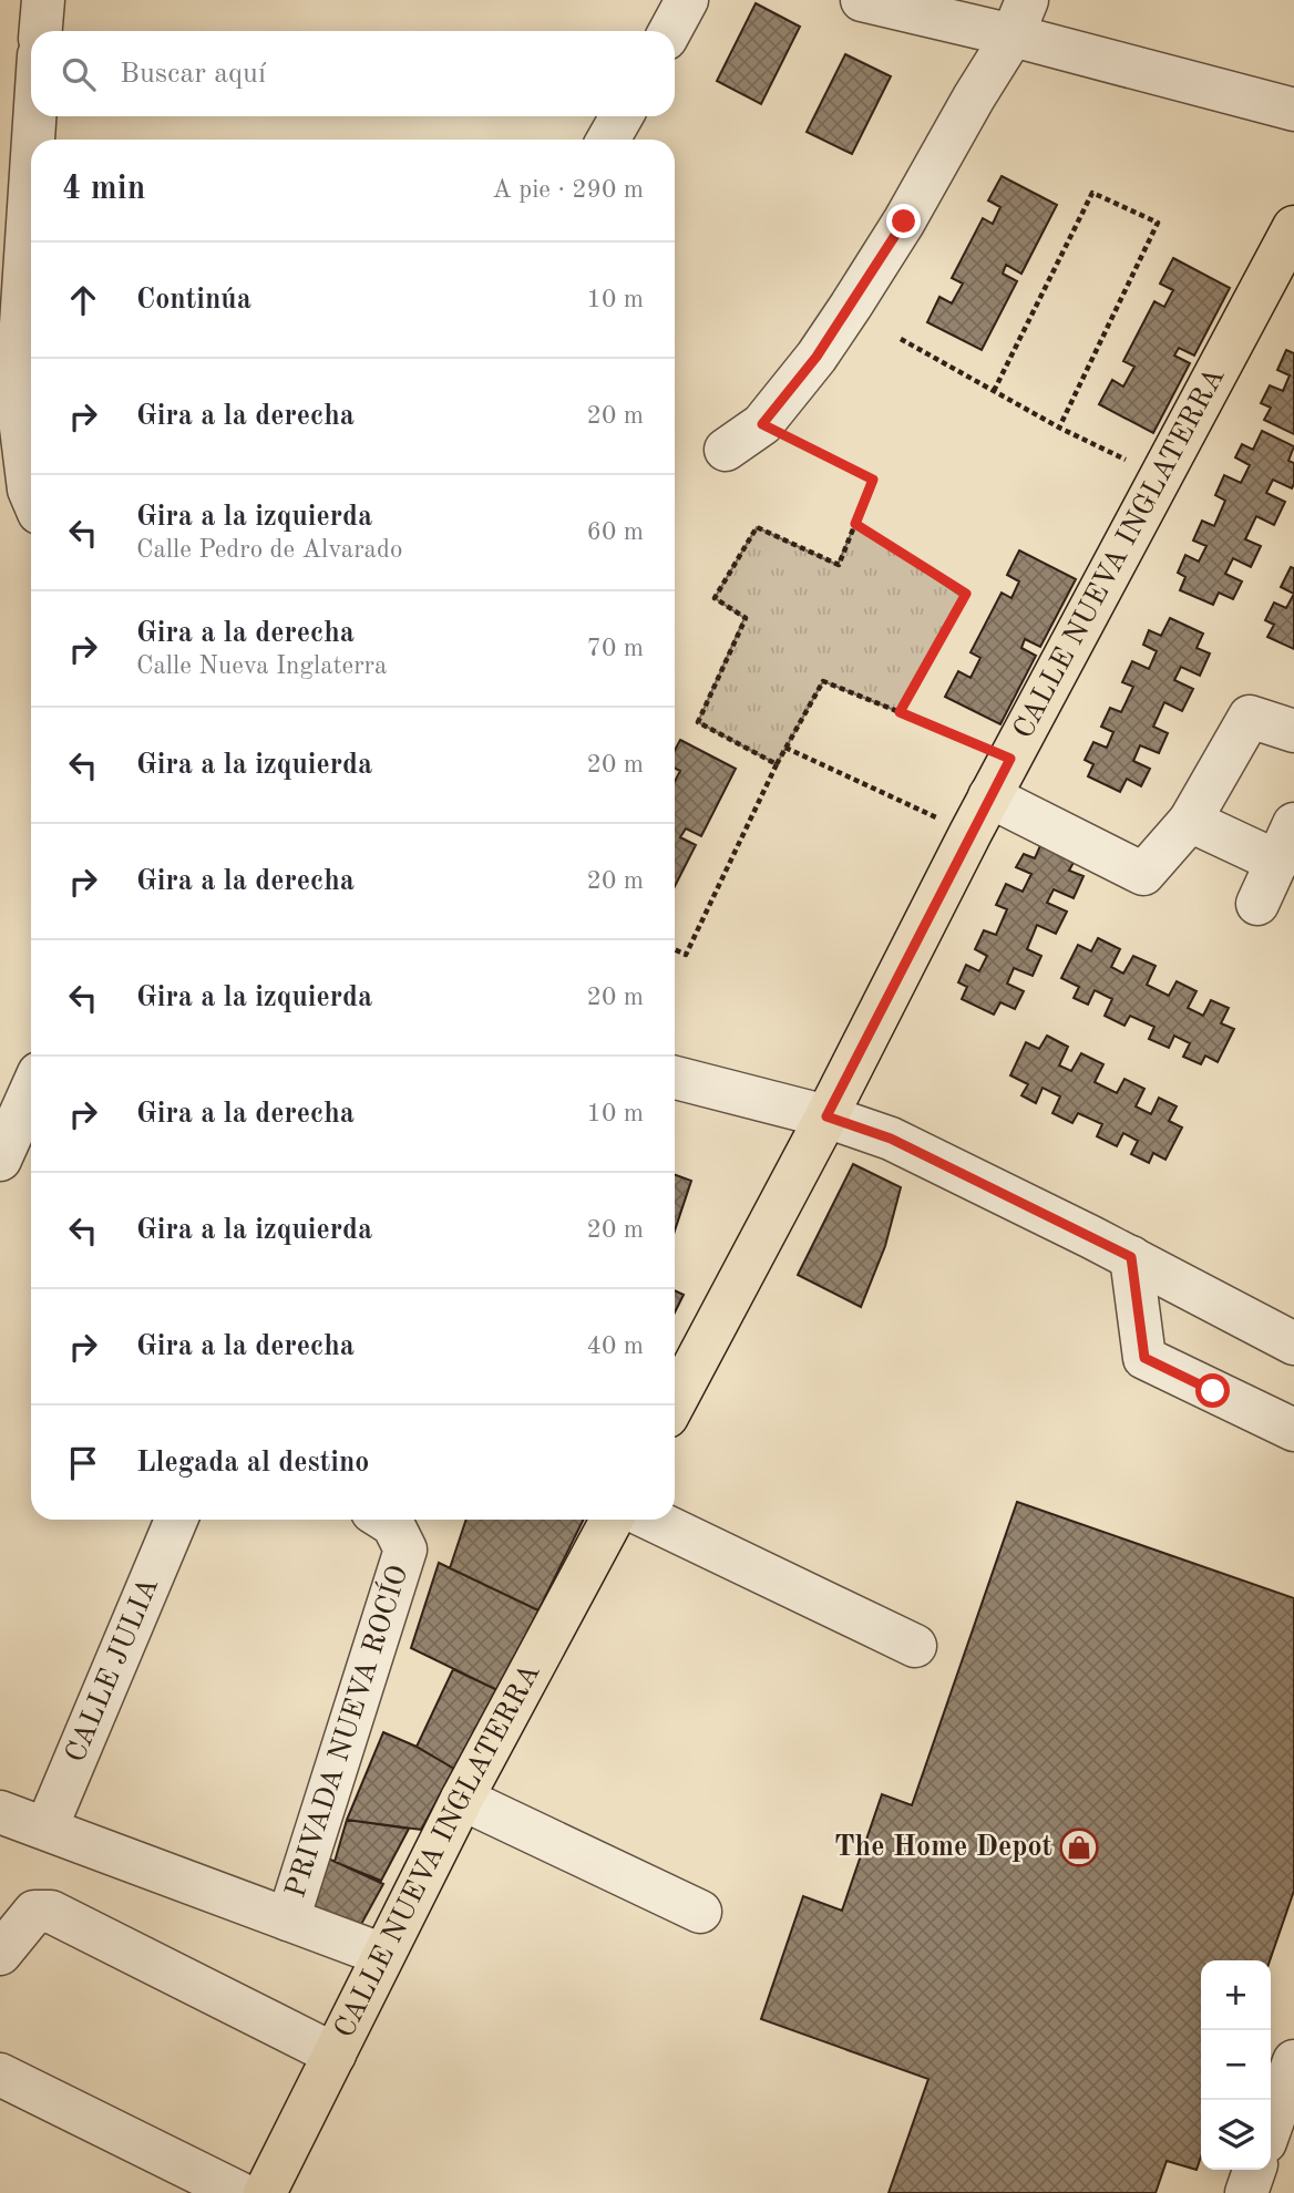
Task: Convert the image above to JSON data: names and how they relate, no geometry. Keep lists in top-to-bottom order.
{
  "streets": {
    "main road": ["CALLE NUEVA INGLATERRA"],
    "street": ["CALLE JULIA", "PRIVADA NUEVA ROCÍO"]
  },
  "places": {
    "shop": ["The Home Depot"]
  },
  "page": {
    "search": "Buscar aquí",
    "heading": ["4 min", "A pie · 290 m"],
    "list": [
      ["Continúa", "10 m"],
      ["Gira a la derecha", "20 m"],
      ["Gira a la izquierda", "Calle Pedro de Alvarado", "60 m"],
      ["Gira a la derecha", "Calle Nueva Inglaterra", "70 m"],
      ["Gira a la izquierda", "20 m"],
      ["Gira a la derecha", "20 m"],
      ["Gira a la izquierda", "20 m"],
      ["Gira a la derecha", "10 m"],
      ["Gira a la izquierda", "20 m"],
      ["Gira a la derecha", "40 m"],
      "Llegada al destino"
    ],
    "map_buttons": ["+", "−"]
  }
}
